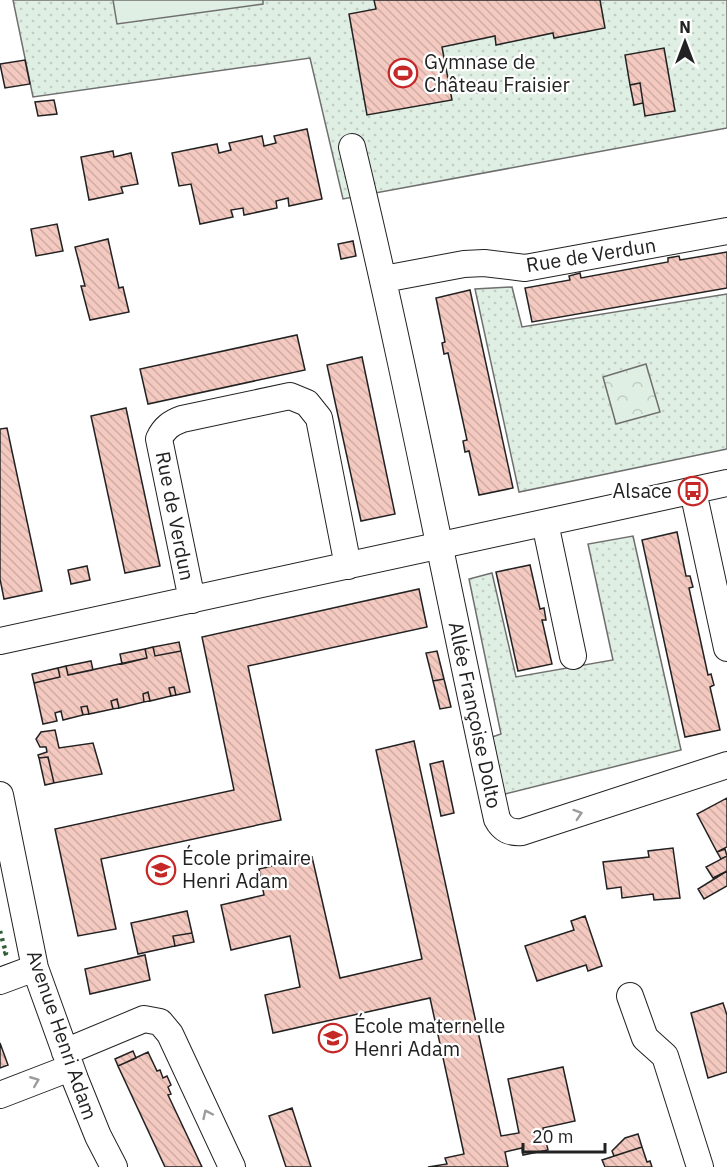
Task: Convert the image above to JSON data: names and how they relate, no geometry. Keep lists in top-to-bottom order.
{
  "streets": {
    "street": ["Rue de Verdun", "Allée Françoise Dolto", "Avenue Henri Adam"]
  },
  "crossings": [
    ["Rue de Verdun", "Allée Françoise Dolto"]
  ],
  "places": {
    "sports": ["Gymnase de Château Fraisier"],
    "bus stop": ["Alsace"],
    "school or university": ["École primaire Henri Adam", "École maternelle Henri Adam"]
  },
  "scale_bar": "20 m",
  "north": "top"
}
